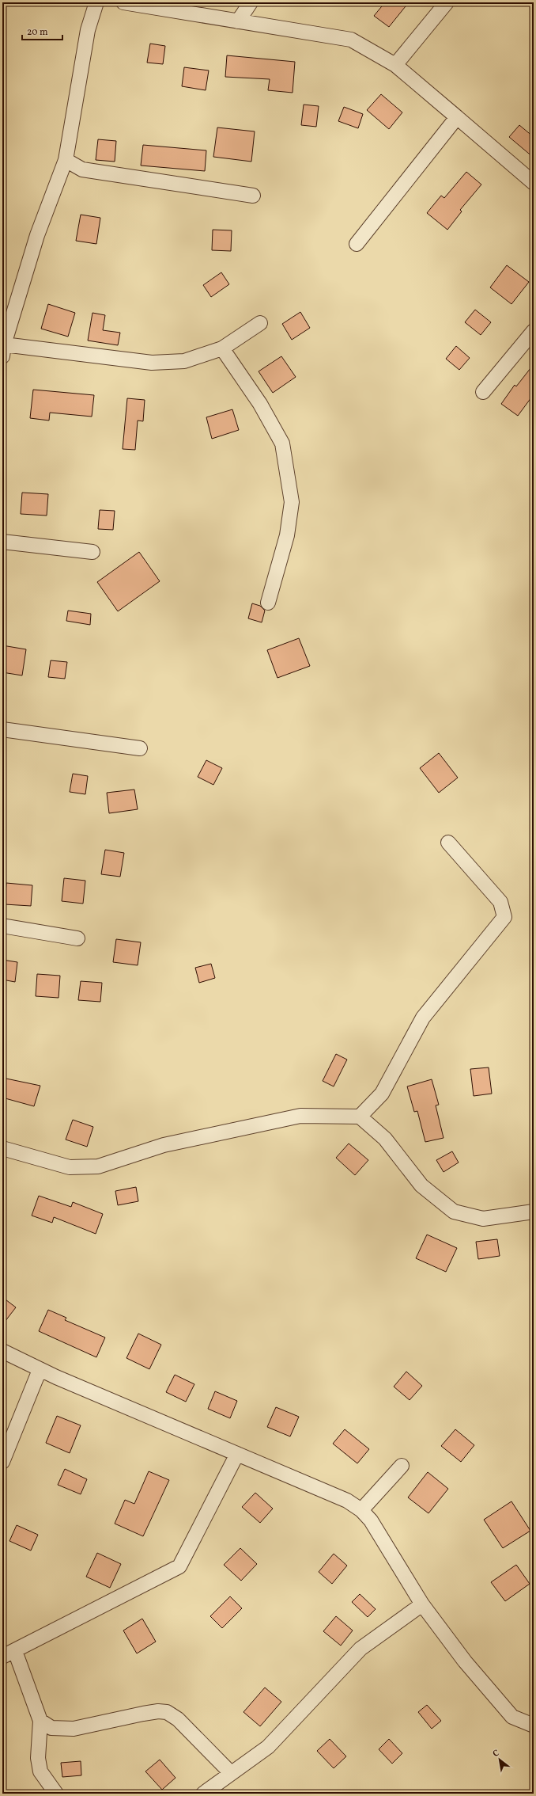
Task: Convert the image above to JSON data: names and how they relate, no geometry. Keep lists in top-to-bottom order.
{
  "scale_bar": "20 m",
  "north": "top left"
}
